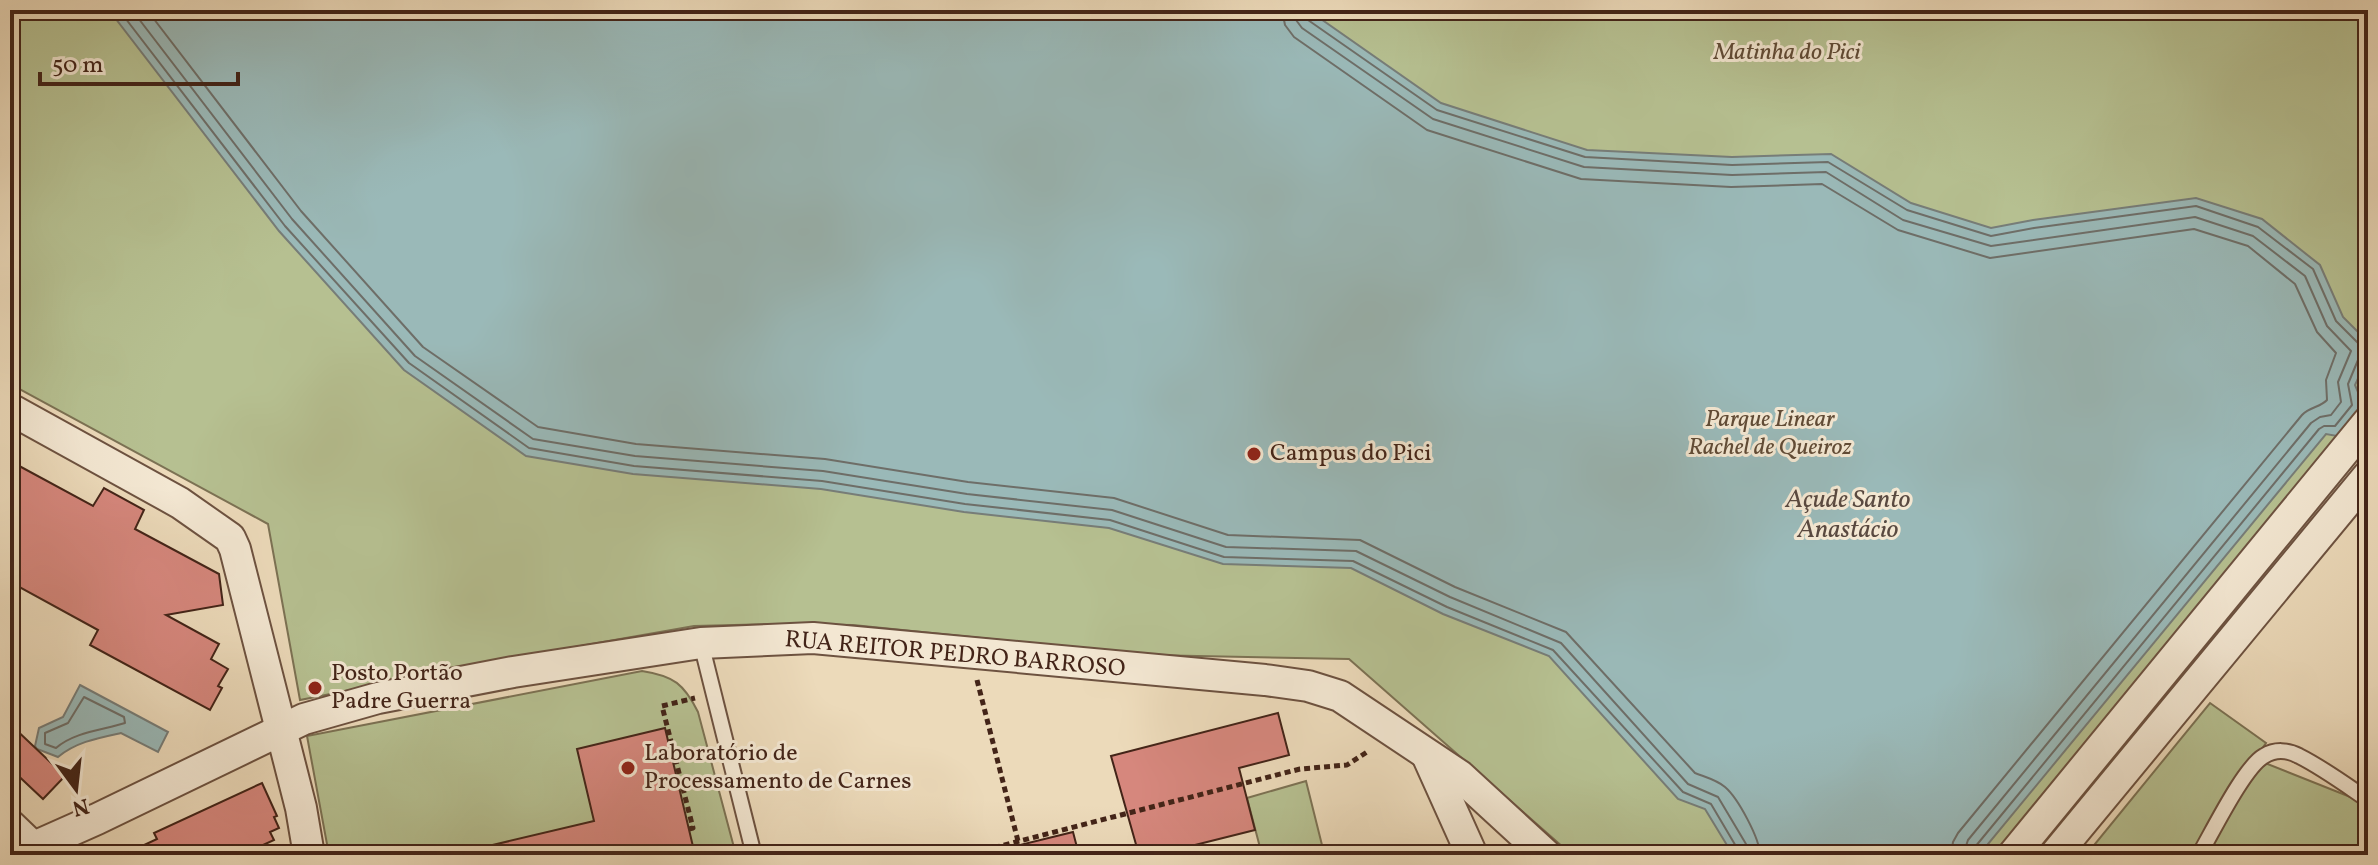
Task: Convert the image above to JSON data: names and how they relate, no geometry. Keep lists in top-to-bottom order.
{
  "streets": {
    "street": ["RUA REITOR PEDRO BARROSO"]
  },
  "water": ["Açude Santo Anastácio"],
  "parks": ["Matinha do Pici", "Parque Linear Rachel de Queiroz"],
  "places": ["Campus do Pici", "Posto Portão Padre Guerra", "Laboratório de Processamento de Carnes"],
  "scale_bar": "50 m",
  "north": "bottom"
}
